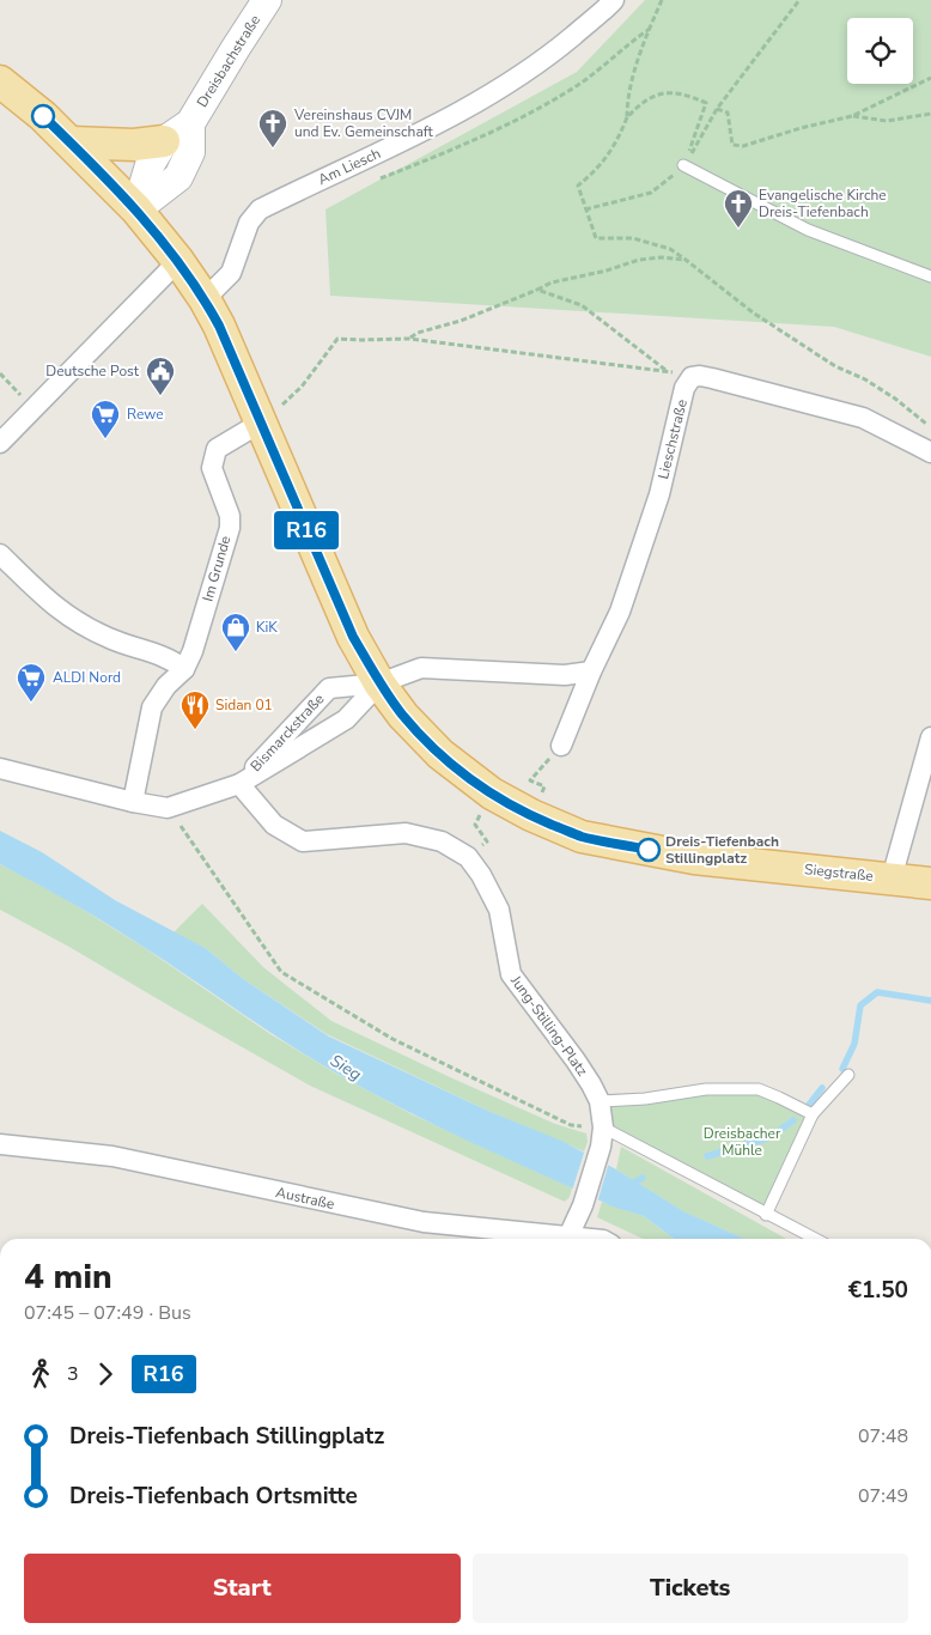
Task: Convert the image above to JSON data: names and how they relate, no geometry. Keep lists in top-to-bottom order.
{
  "streets": {
    "main road": ["Dreisbachstraße", "Siegstraße"],
    "street": [
      "Am Liesch",
      "Lieschstraße",
      "Im Grunde",
      "Bismarckstraße",
      "Jung-Stilling-Platz",
      "Austraße"
    ]
  },
  "crossings": [
    ["Dreisbachstraße", "Siegstraße"],
    ["Am Liesch", "Siegstraße"],
    ["Im Grunde", "Bismarckstraße"],
    ["Im Grunde", "Siegstraße"],
    ["Bismarckstraße", "Siegstraße"],
    ["Bismarckstraße", "Jung-Stilling-Platz"],
    ["Jung-Stilling-Platz", "Austraße"]
  ],
  "water": ["Sieg"],
  "parks": ["Dreisbacher Mühle"],
  "places": {
    "church": ["Vereinshaus CVJM und Ev. Gemeinschaft", "Evangelische Kirche Dreis-Tiefenbach"],
    "public building": ["Deutsche Post"],
    "supermarket": ["Rewe", "ALDI Nord"],
    "shop": ["KiK"],
    "restaurant": ["Sidan 01"],
    "other": ["Dreis-Tiefenbach Stillingplatz"]
  },
  "lines": ["bus line R16"],
  "page": {
    "on_map": "R16",
    "heading": ["4 min", "07:45 – 07:49 · Bus", "€1.50"],
    "legs": ["3", "R16"],
    "list": [
      {
        "name": "Dreis-Tiefenbach Stillingplatz",
        "value": "07:48"
      },
      {
        "name": "Dreis-Tiefenbach Ortsmitte",
        "value": "07:49"
      }
    ],
    "buttons": ["Start", "Tickets"]
  }
}
